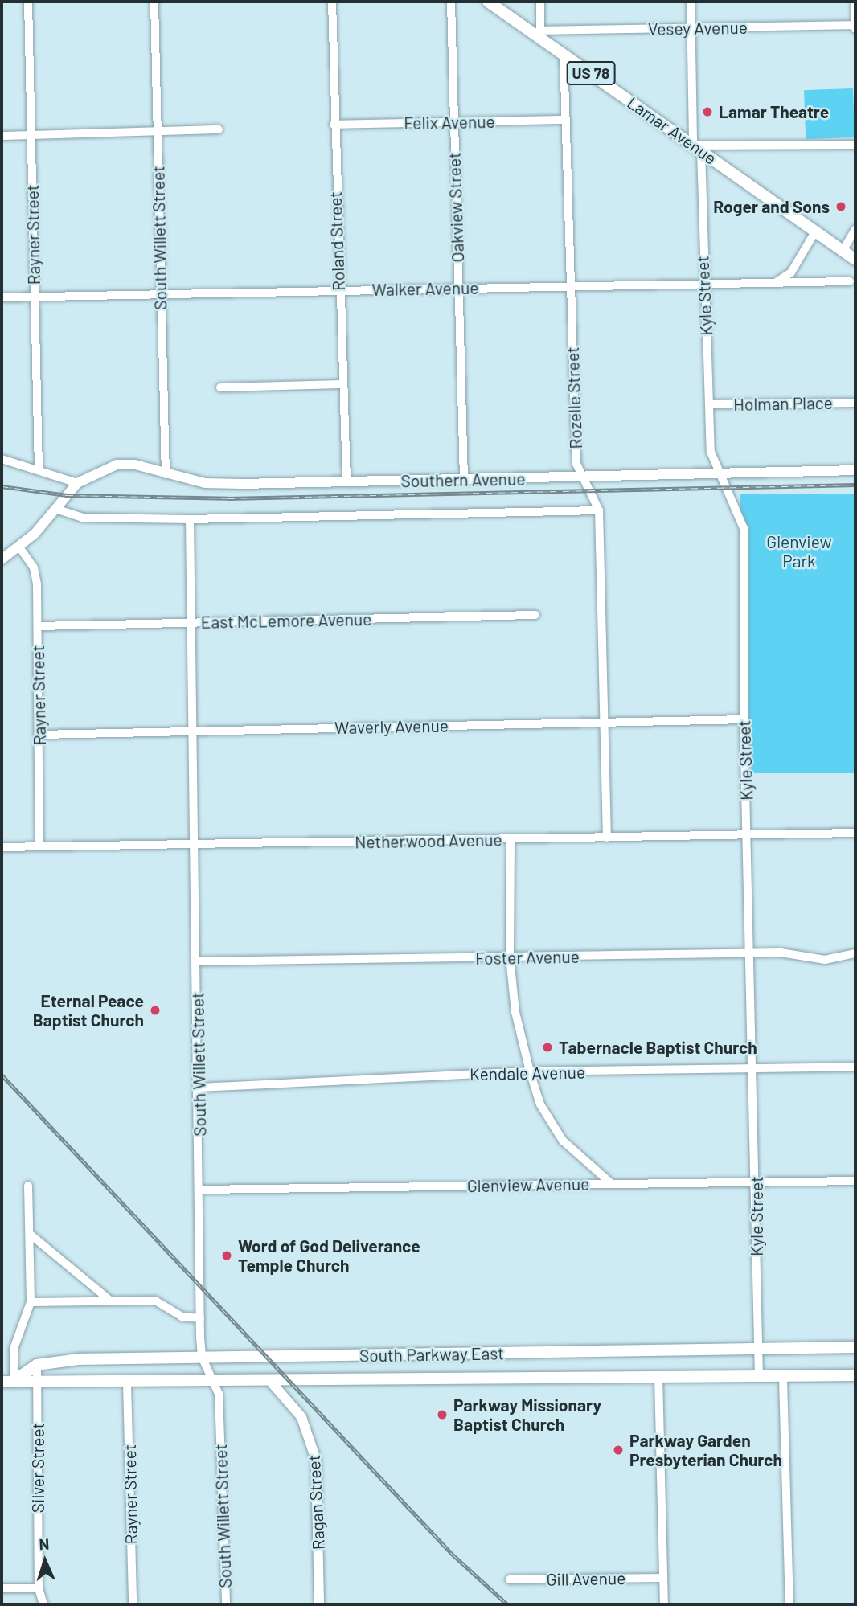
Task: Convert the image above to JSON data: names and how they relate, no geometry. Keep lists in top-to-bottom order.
{
  "streets": {
    "main road": [
      "US 78",
      "Lamar Avenue",
      "Southern Avenue",
      "South Parkway East",
      "Ragan Street"
    ],
    "street": [
      "Vesey Avenue",
      "Felix Avenue",
      "Oakview Street",
      "Rayner Street",
      "South Willett Street",
      "Roland Street",
      "Walker Avenue",
      "Kyle Street",
      "Rozelle Street",
      "Holman Place",
      "East McLemore Avenue",
      "Waverly Avenue",
      "Netherwood Avenue",
      "Foster Avenue",
      "Kendale Avenue",
      "Glenview Avenue",
      "Silver Street",
      "Gill Avenue"
    ]
  },
  "crossings": [
    ["Vesey Avenue", "Lamar Avenue"],
    ["Vesey Avenue", "Kyle Street"],
    ["Felix Avenue", "Oakview Street"],
    ["Felix Avenue", "Roland Street"],
    ["Felix Avenue", "Rozelle Street"],
    ["Lamar Avenue", "Kyle Street"],
    ["Lamar Avenue", "Rozelle Street"],
    ["Oakview Street", "Walker Avenue"],
    ["Oakview Street", "Southern Avenue"],
    ["Rayner Street", "Walker Avenue"],
    ["Rayner Street", "East McLemore Avenue"],
    ["Rayner Street", "Waverly Avenue"],
    ["Rayner Street", "Netherwood Avenue"],
    ["Rayner Street", "South Parkway East"],
    ["South Willett Street", "Walker Avenue"],
    ["South Willett Street", "Southern Avenue"],
    ["South Willett Street", "East McLemore Avenue"],
    ["South Willett Street", "Waverly Avenue"],
    ["South Willett Street", "Netherwood Avenue"],
    ["South Willett Street", "Foster Avenue"],
    ["South Willett Street", "Kendale Avenue"],
    ["South Willett Street", "Glenview Avenue"],
    ["South Willett Street", "South Parkway East"],
    ["Roland Street", "Walker Avenue"],
    ["Roland Street", "Southern Avenue"],
    ["Walker Avenue", "Kyle Street"],
    ["Walker Avenue", "Rozelle Street"],
    ["Kyle Street", "Holman Place"],
    ["Kyle Street", "Southern Avenue"],
    ["Kyle Street", "Waverly Avenue"],
    ["Kyle Street", "Netherwood Avenue"],
    ["Kyle Street", "Foster Avenue"],
    ["Kyle Street", "Kendale Avenue"],
    ["Kyle Street", "Glenview Avenue"],
    ["Kyle Street", "South Parkway East"],
    ["Rozelle Street", "Southern Avenue"],
    ["Rozelle Street", "Waverly Avenue"],
    ["Rozelle Street", "Netherwood Avenue"],
    ["South Parkway East", "Silver Street"],
    ["South Parkway East", "Ragan Street"]
  ],
  "parks": ["Glenview Park"],
  "places": [
    "Lamar Theatre",
    "Roger and Sons",
    "Eternal Peace Baptist Church",
    "Tabernacle Baptist Church",
    "Word of God Deliverance Temple Church",
    "Parkway Missionary Baptist Church",
    "Parkway Garden Presbyterian Church"
  ],
  "north": "top"
}
